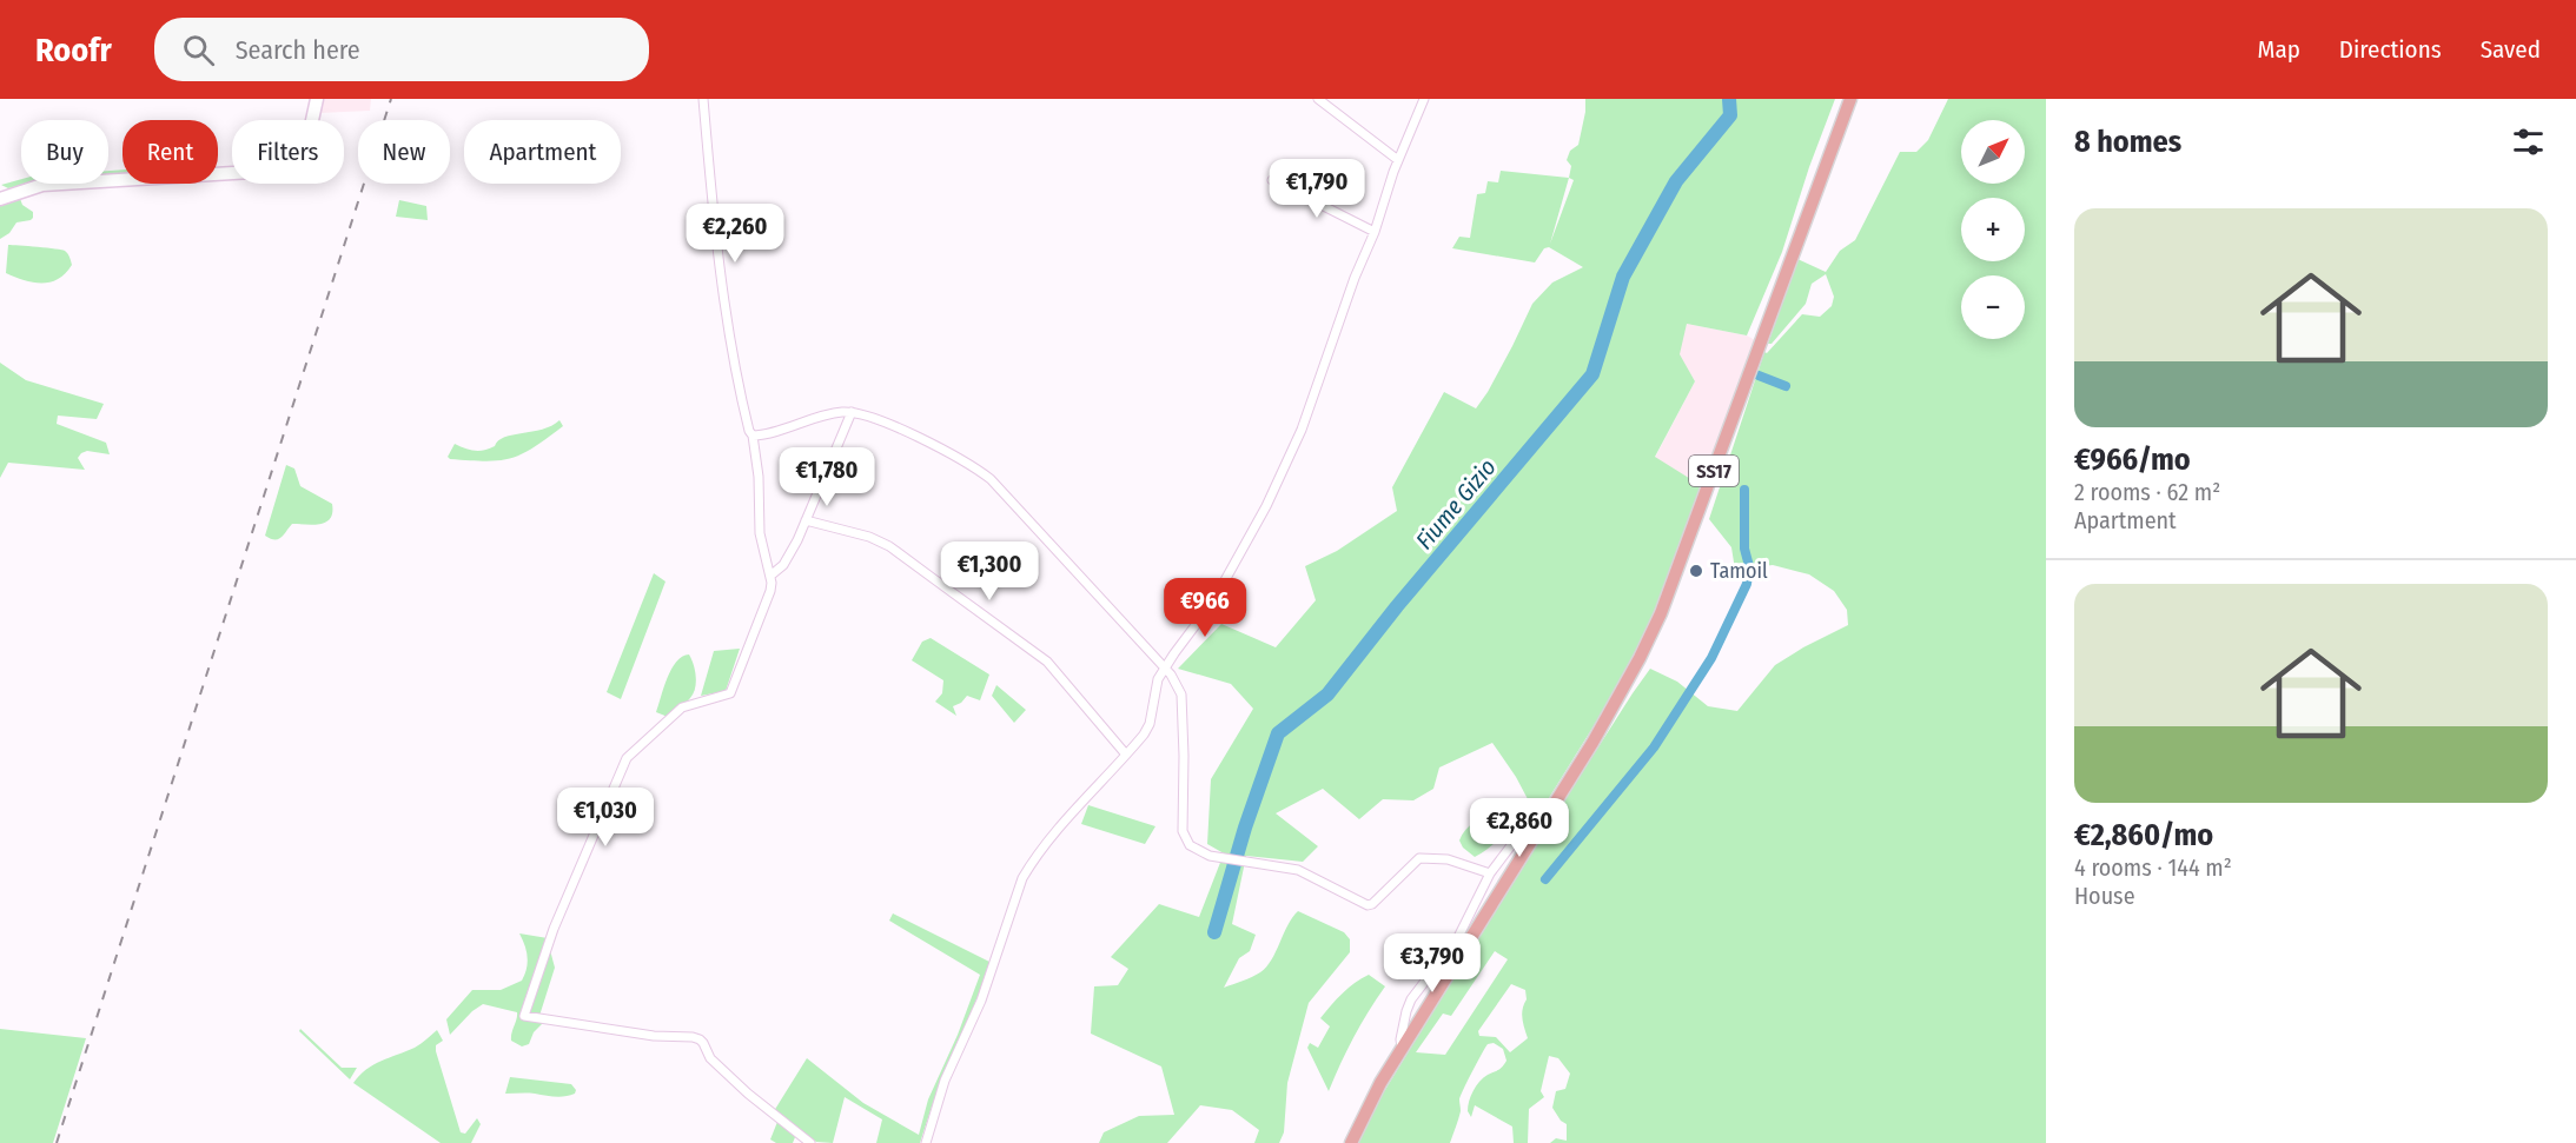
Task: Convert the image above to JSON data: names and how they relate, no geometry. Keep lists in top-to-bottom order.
{
  "streets": {
    "main road": ["SS17"]
  },
  "water": ["Fiume Gizio"],
  "places": ["Tamoil"],
  "north": "top right",
  "page": {
    "header": "Roofr",
    "search": "Search here",
    "nav": ["Map", "Directions", "Saved"],
    "heading": "8 homes",
    "map_buttons": ["+", "−"],
    "chip": [
      "Buy",
      "Rent",
      "Filters",
      "New",
      "Apartment"
    ],
    "price": [
      "€1,790",
      "€2,260",
      "€1,780",
      "€1,300",
      "€966",
      "€1,030",
      "€2,860",
      "€3,790"
    ],
    "list": [
      {
        "name": "€966/mo",
        "note": "2 rooms · 62 m² · Apartment"
      },
      {
        "name": "€2,860/mo",
        "note": "4 rooms · 144 m² · House"
      }
    ]
  }
}
